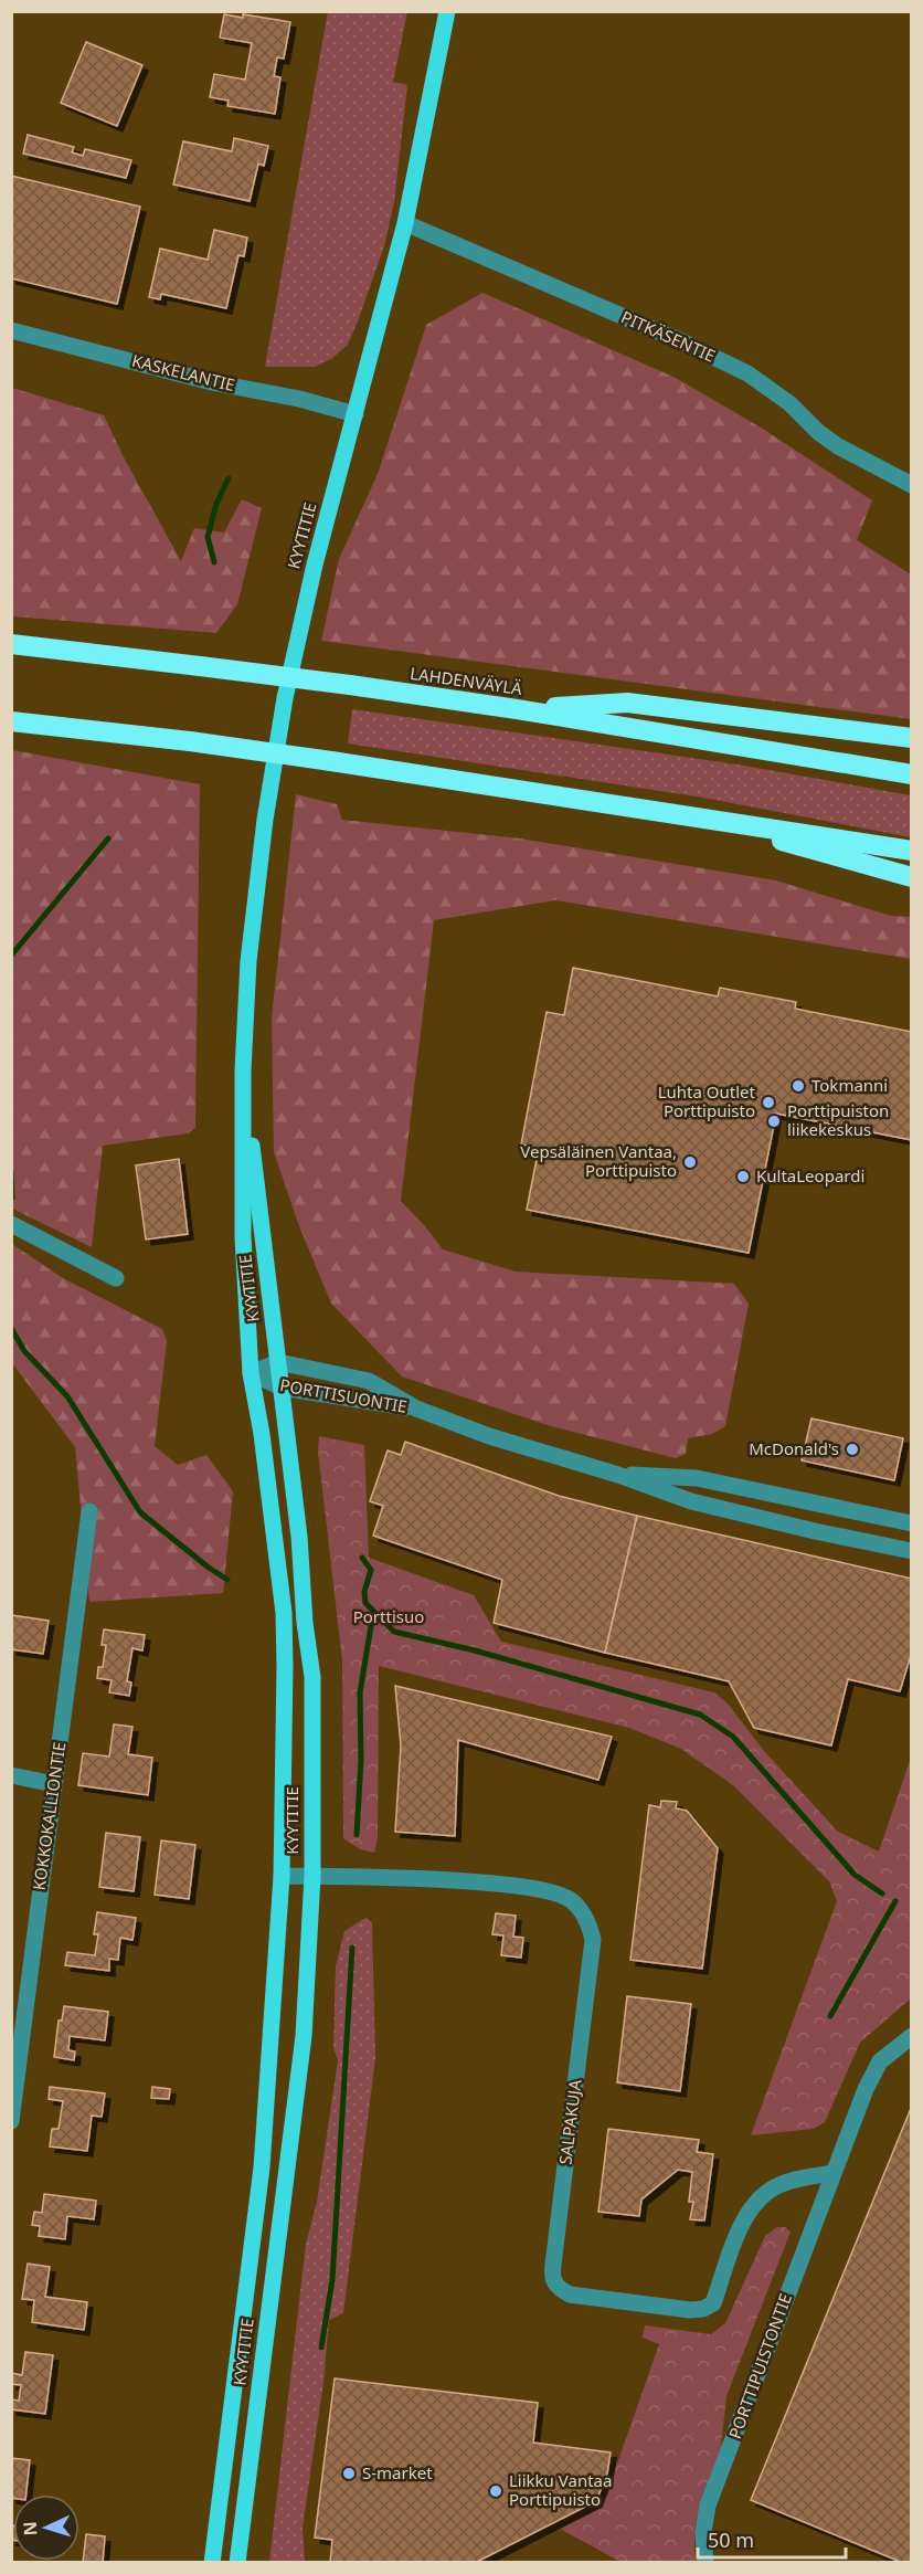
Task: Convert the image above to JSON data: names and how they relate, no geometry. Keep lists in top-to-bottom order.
{
  "streets": {
    "highway": ["LAHDENVÄYLÄ"],
    "main road": ["KYYTITIE"],
    "street": [
      "PITKÄSENTIE",
      "KASKELANTIE",
      "PORTTISUONTIE",
      "KOKKOKALLIONTIE",
      "SALPAKUJA",
      "PORTTIPUISTONTIE"
    ]
  },
  "crossings": [
    ["PITKÄSENTIE", "KYYTITIE"],
    ["KASKELANTIE", "KYYTITIE"],
    ["KYYTITIE", "PORTTISUONTIE"],
    ["KYYTITIE", "SALPAKUJA"],
    ["SALPAKUJA", "PORTTIPUISTONTIE"]
  ],
  "parks": ["Porttisuo"],
  "places": [
    "Tokmanni",
    "Luhta Outlet Porttipuisto",
    "Porttipuiston liikekeskus",
    "Vepsäläinen Vantaa, Porttipuisto",
    "KultaLeopardi",
    "McDonald's",
    "S-market",
    "Liikku Vantaa Porttipuisto"
  ],
  "scale_bar": "50 m",
  "north": "left"
}
